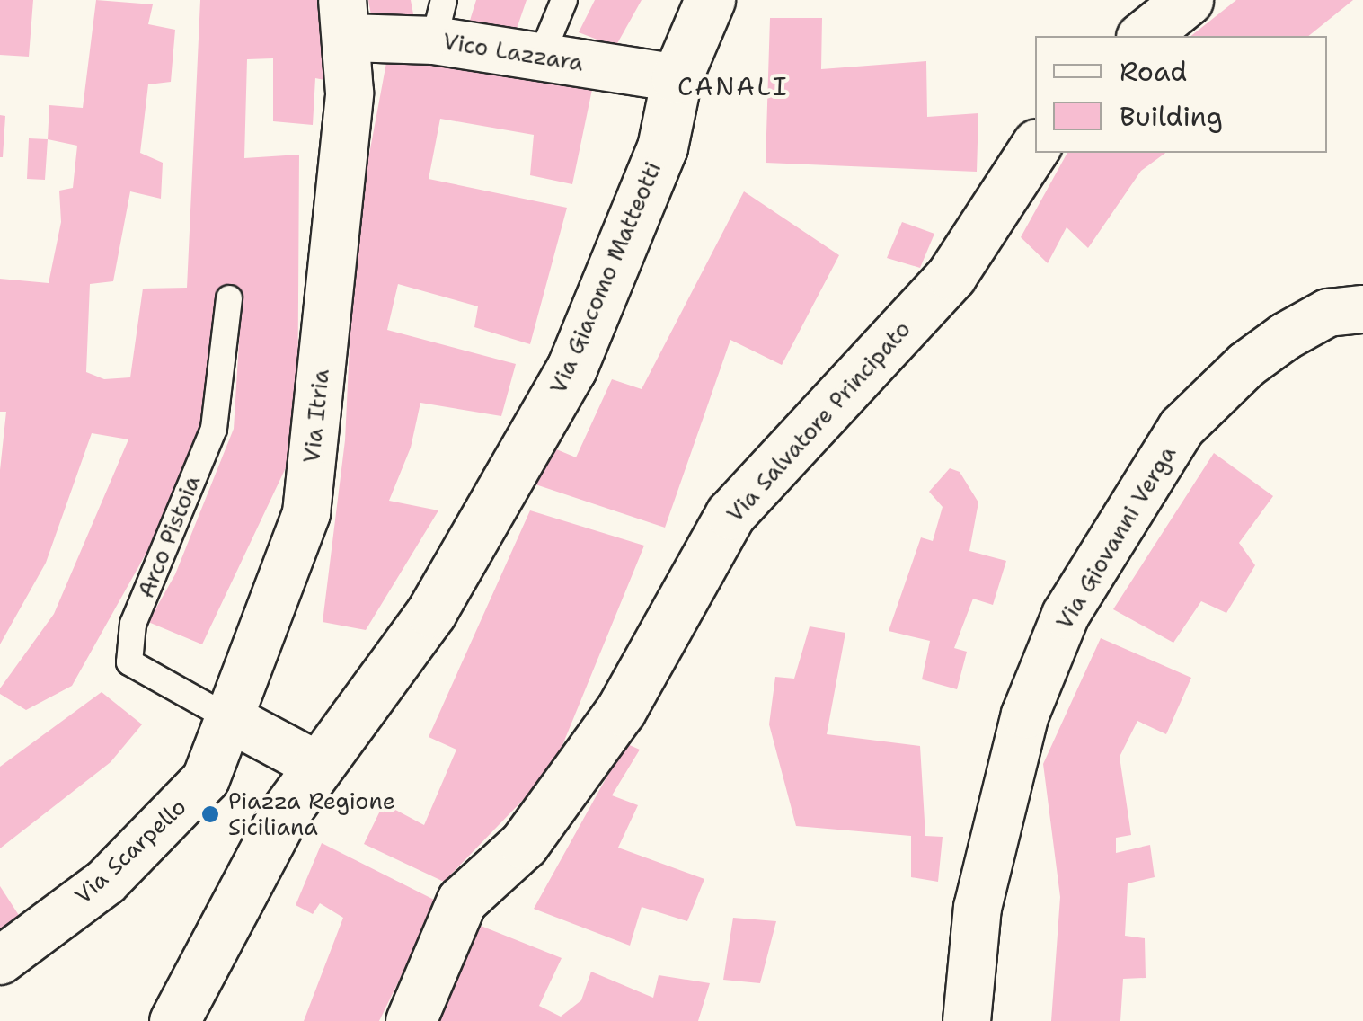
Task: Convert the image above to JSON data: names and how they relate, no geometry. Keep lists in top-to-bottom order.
{
  "streets": {
    "main road": ["Via Giacomo Matteotti", "Via Salvatore Principato"],
    "street": [
      "Vico Lazzara",
      "Via Itria",
      "Via Giovanni Verga",
      "Via Scarpello"
    ],
    "lane": ["Arco Pistoia"]
  },
  "crossings": [
    ["Vico Lazzara", "Via Giacomo Matteotti"],
    ["Vico Lazzara", "Via Itria"],
    ["Via Itria", "Arco Pistoia"],
    ["Via Itria", "Via Scarpello"],
    ["Arco Pistoia", "Via Scarpello"]
  ],
  "districts": ["CANALI"],
  "places": ["Piazza Regione Siciliana"],
  "legend": ["Road", "Building"]
}
